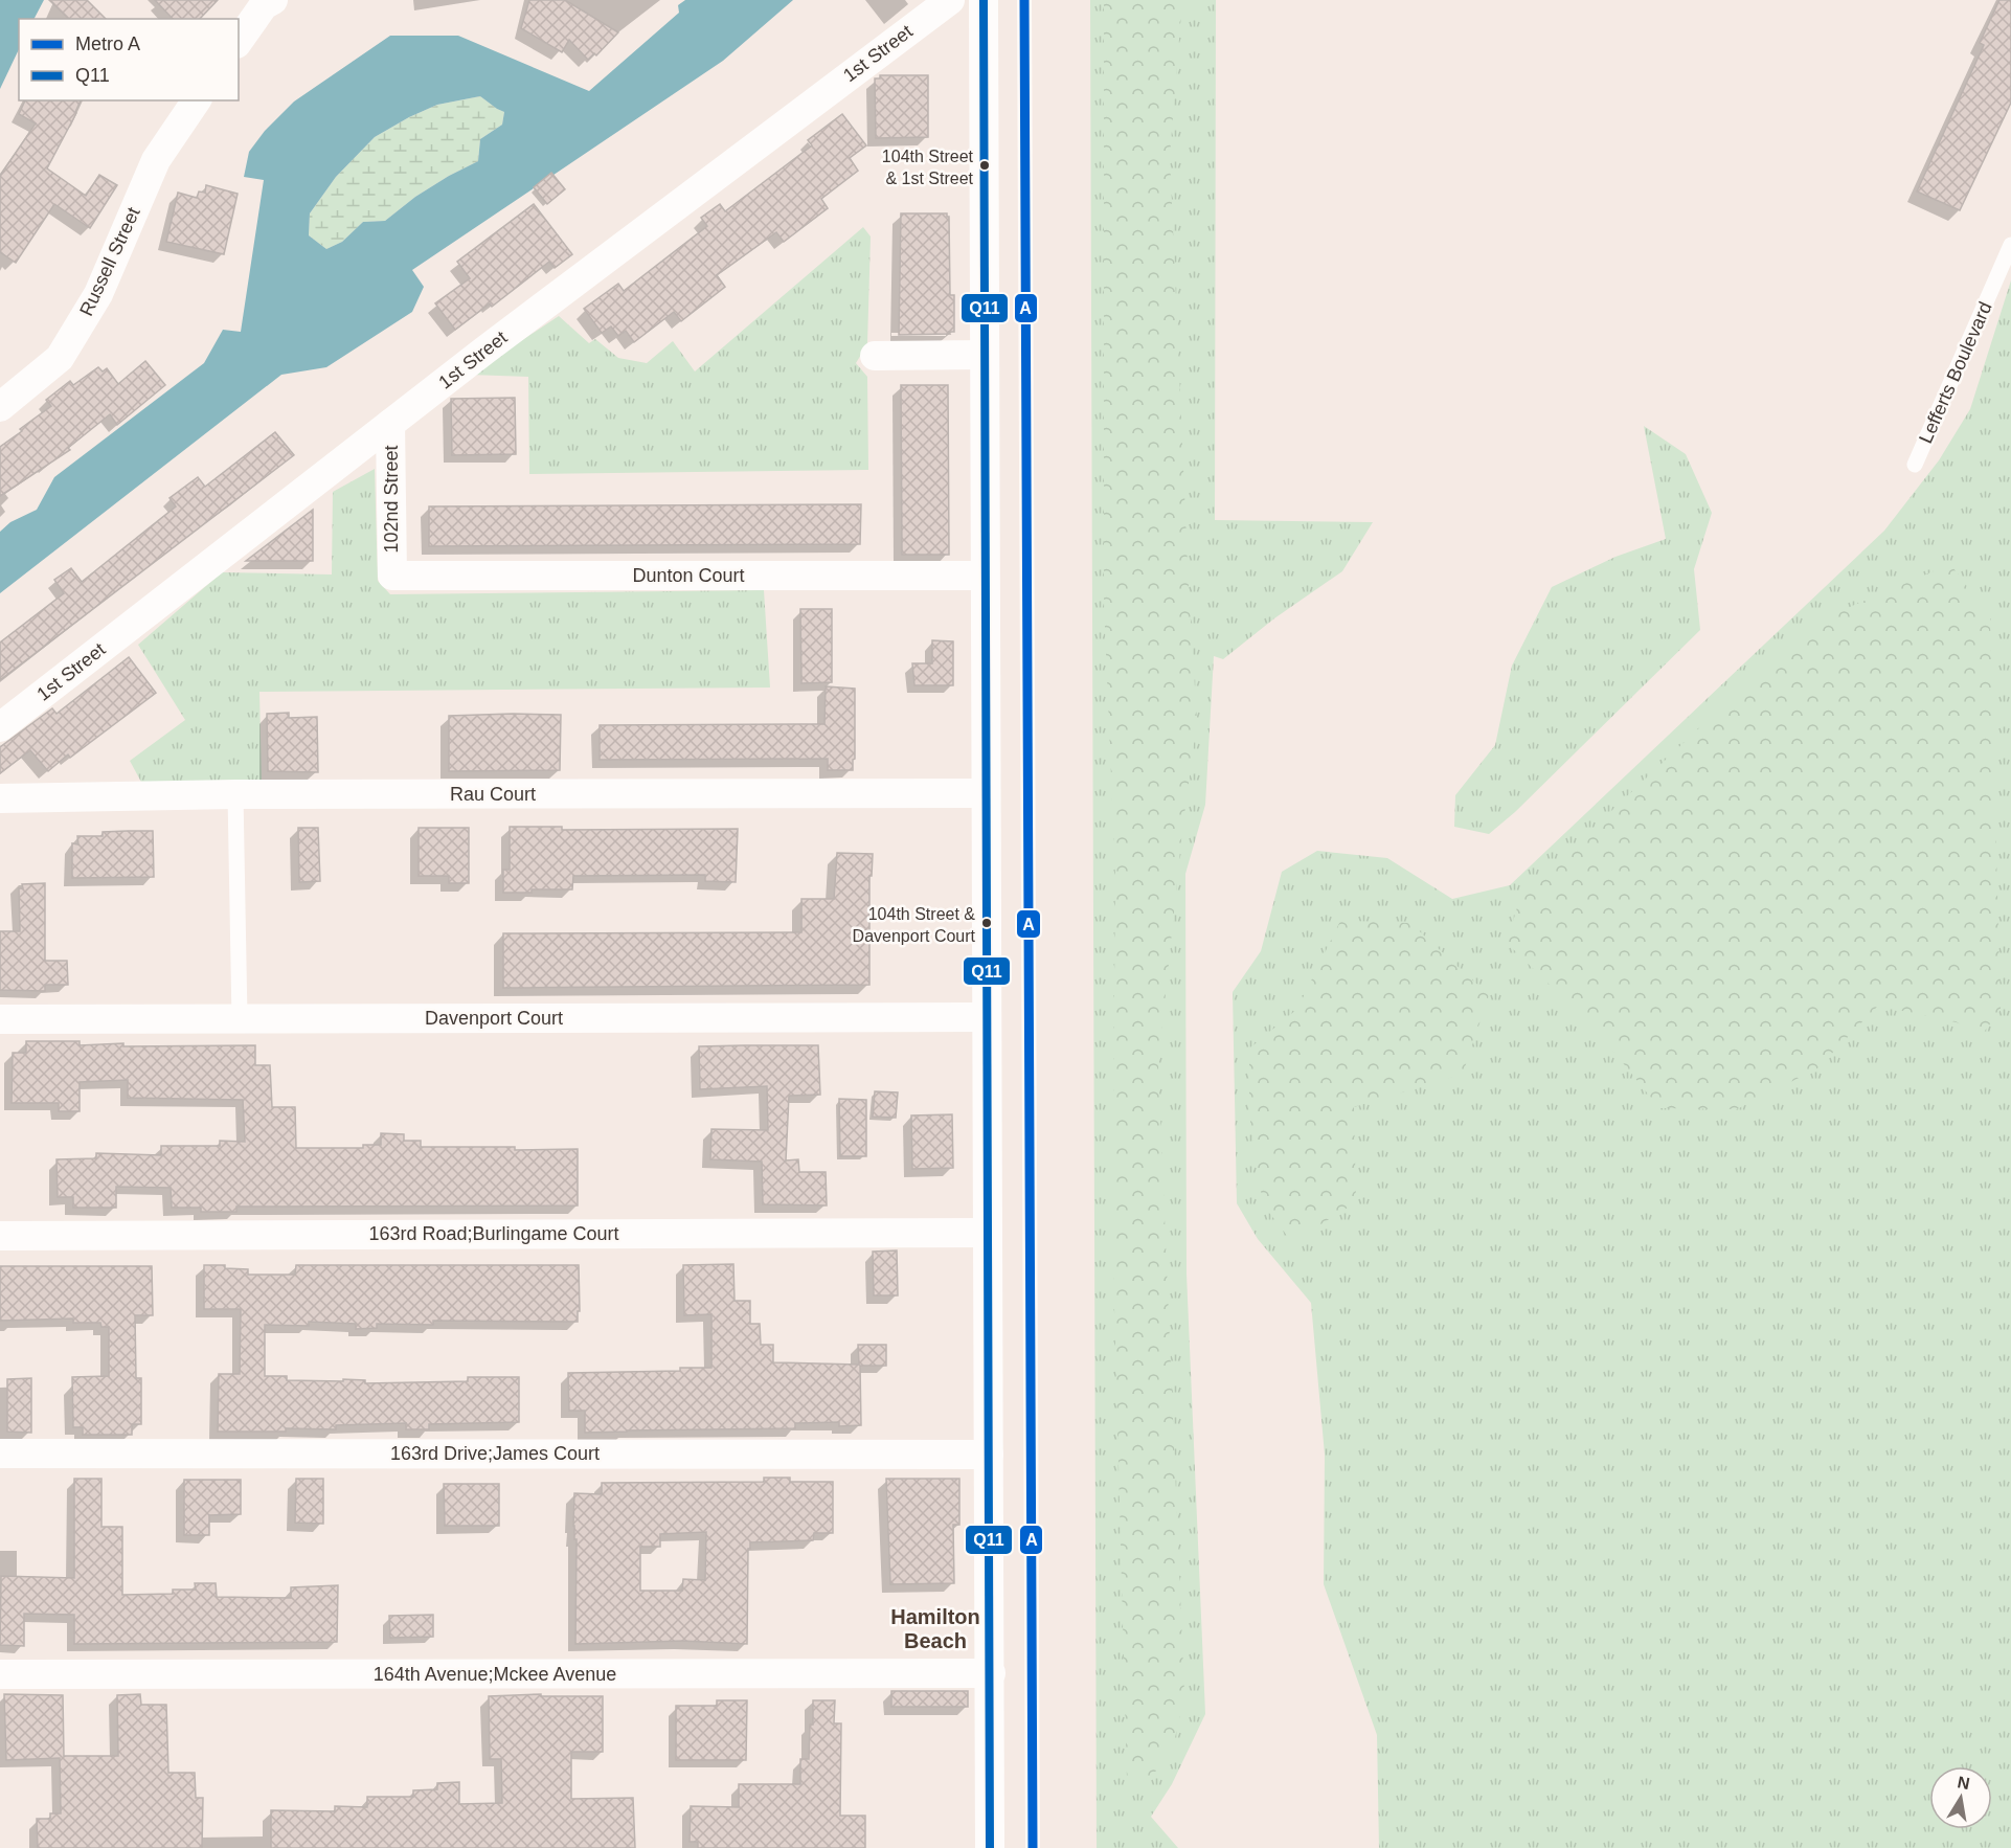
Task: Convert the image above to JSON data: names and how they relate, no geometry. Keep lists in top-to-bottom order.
{
  "streets": {
    "street": [
      "1st Street",
      "Russell Street",
      "102nd Street",
      "Dunton Court",
      "Rau Court",
      "Davenport Court",
      "163rd Road;Burlingame Court",
      "163rd Drive;James Court",
      "164th Avenue;Mckee Avenue"
    ],
    "lane": ["Lefferts Boulevard"]
  },
  "crossings": [
    ["1st Street", "102nd Street"],
    ["102nd Street", "Dunton Court"]
  ],
  "districts": ["Hamilton Beach"],
  "places": ["104th Street & 1st Street", "104th Street & Davenport Court"],
  "lines": ["metro line A", "transit line Q11"],
  "legend": ["Metro A", "Q11"],
  "north": "top"
}
